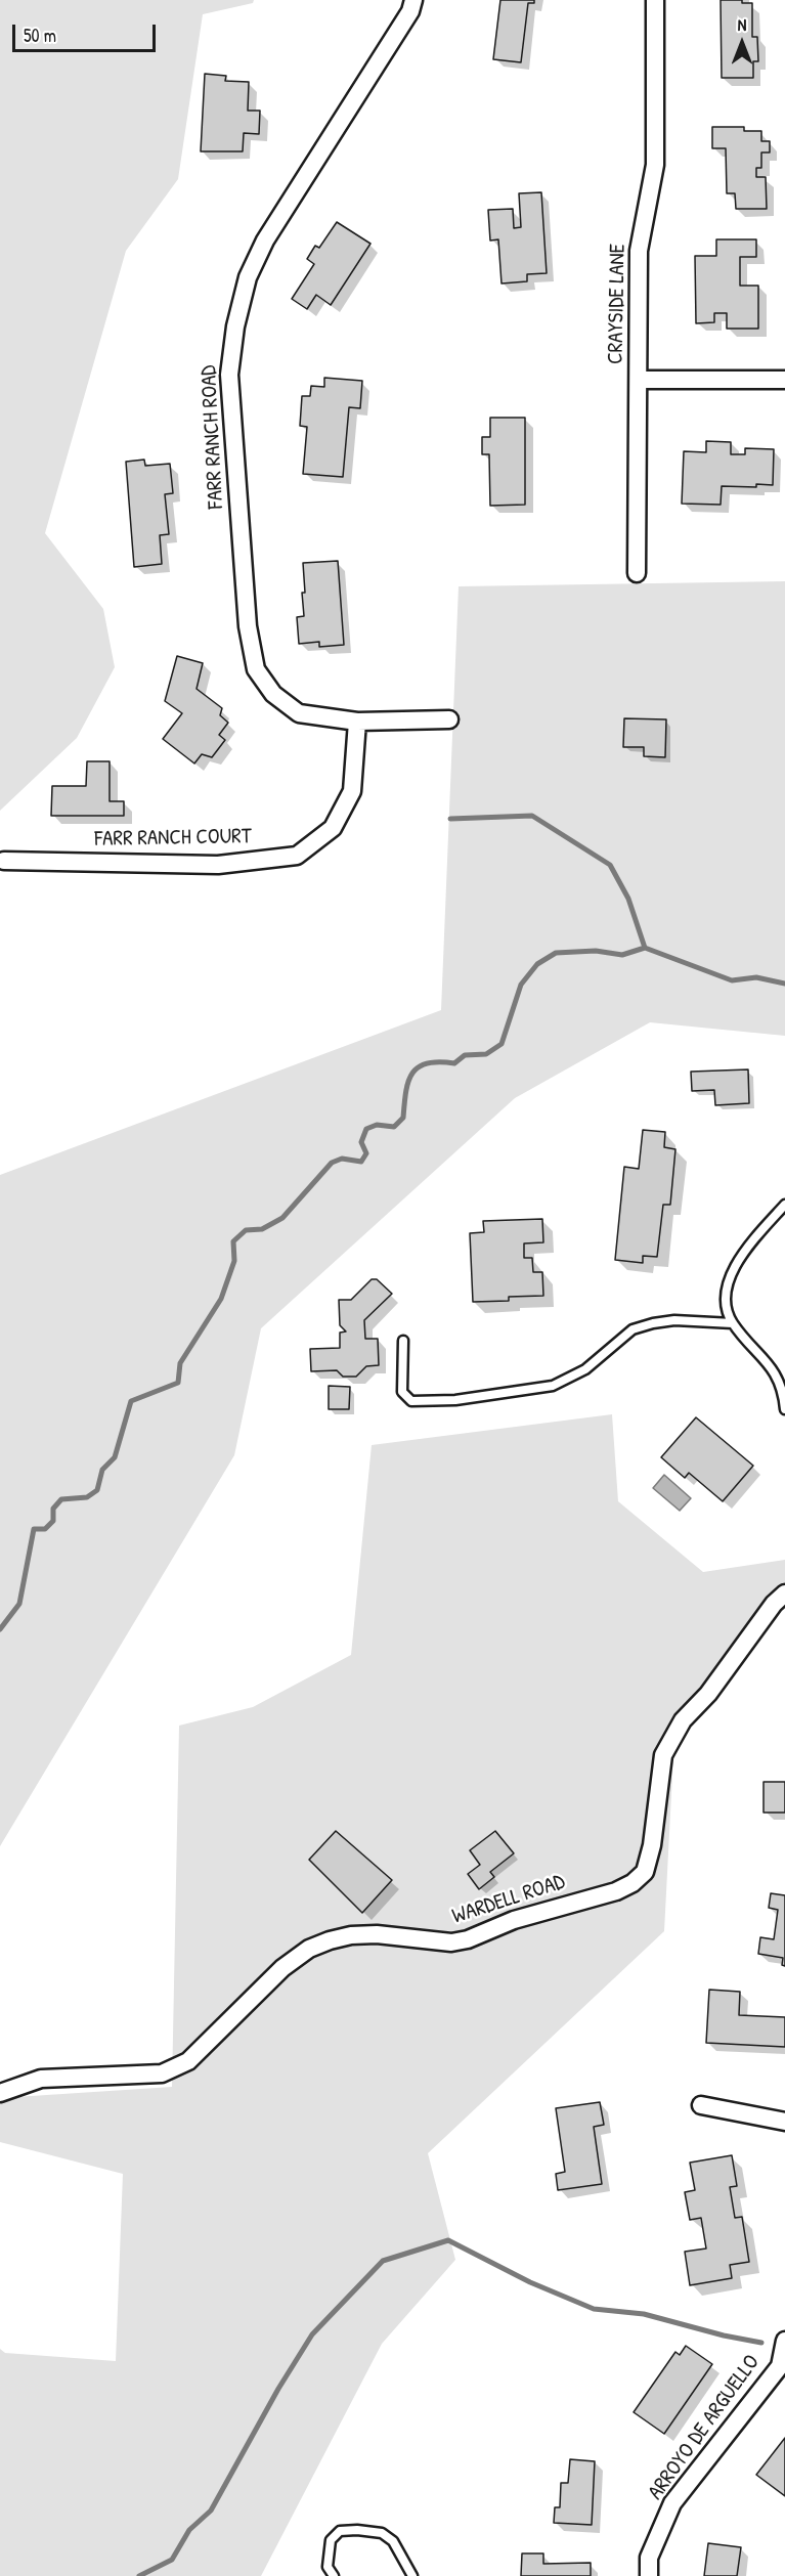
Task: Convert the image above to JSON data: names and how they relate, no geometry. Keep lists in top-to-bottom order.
{
  "streets": {
    "street": [
      "CRAYSIDE LANE",
      "FARR RANCH ROAD",
      "FARR RANCH COURT",
      "WARDELL ROAD",
      "ARROYO DE ARGUELLO"
    ]
  },
  "crossings": [
    ["FARR RANCH ROAD", "FARR RANCH COURT"]
  ],
  "scale_bar": "50 m",
  "north": "top"
}
